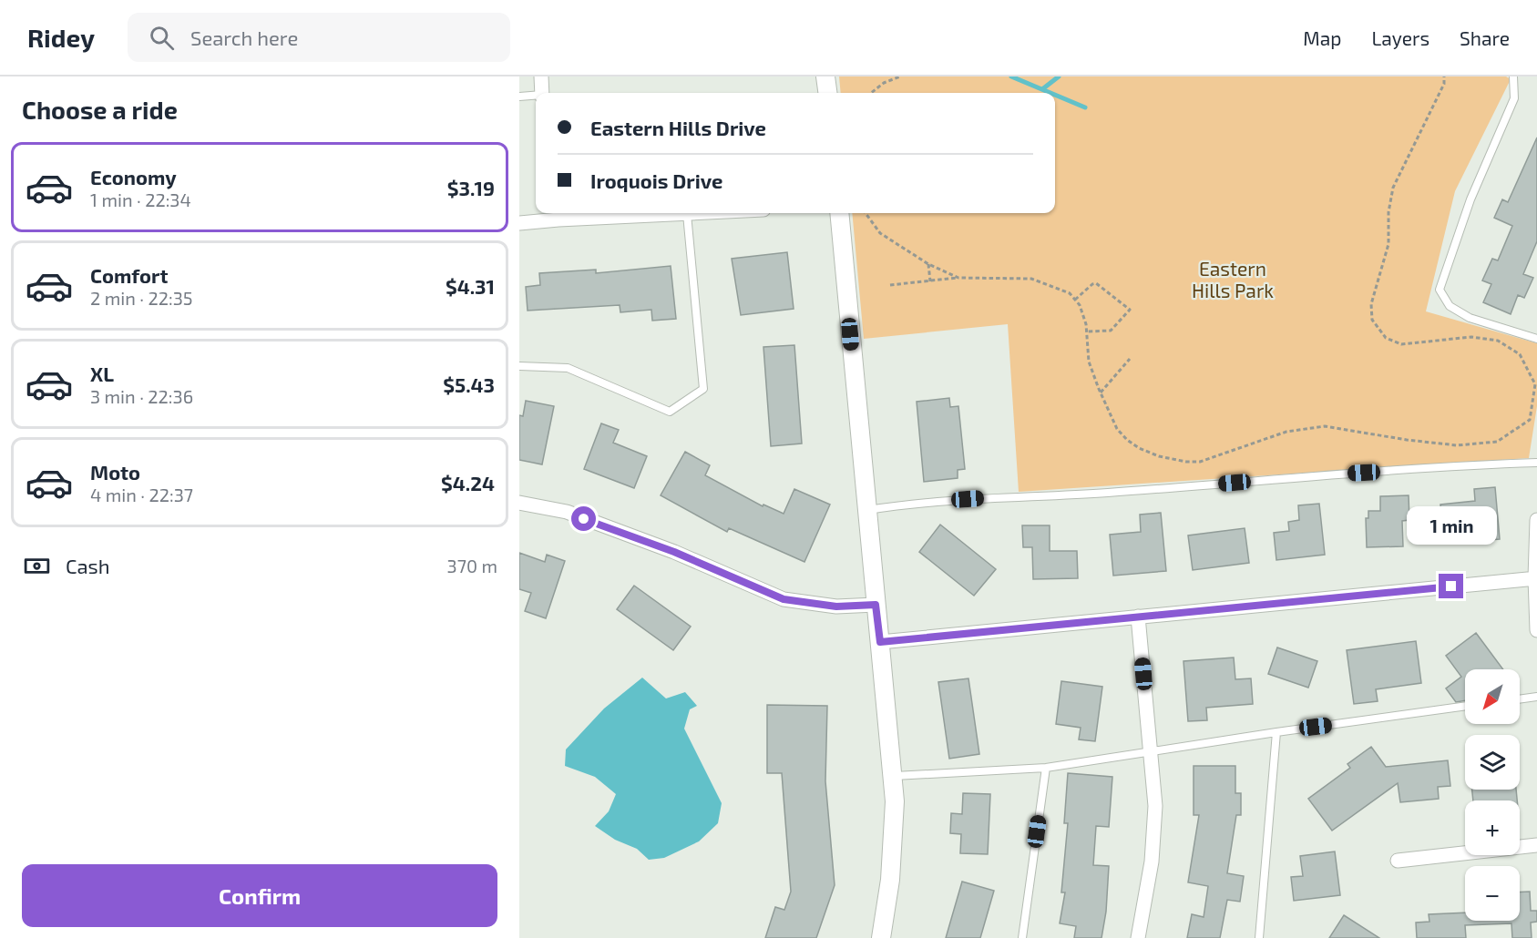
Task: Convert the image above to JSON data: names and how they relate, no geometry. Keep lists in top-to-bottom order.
{
  "parks": ["Eastern Hills Park"],
  "north": "bottom left",
  "page": {
    "header": "Ridey",
    "search": "Search here",
    "nav": ["Map", "Layers", "Share"],
    "heading": "Choose a ride",
    "banner": ["Eastern Hills Drive", "Iroquois Drive"],
    "list": [
      {
        "name": "Economy",
        "note": "1 min · 22:34",
        "value": "$3.19"
      },
      {
        "name": "Comfort",
        "note": "2 min · 22:35",
        "value": "$4.31"
      },
      {
        "name": "XL",
        "note": "3 min · 22:36",
        "value": "$5.43"
      },
      {
        "name": "Moto",
        "note": "4 min · 22:37",
        "value": "$4.24"
      }
    ],
    "bubble": "1 min",
    "pay": ["Cash", "370 m"],
    "map_buttons": ["+", "−"],
    "buttons": "Confirm"
  }
}
